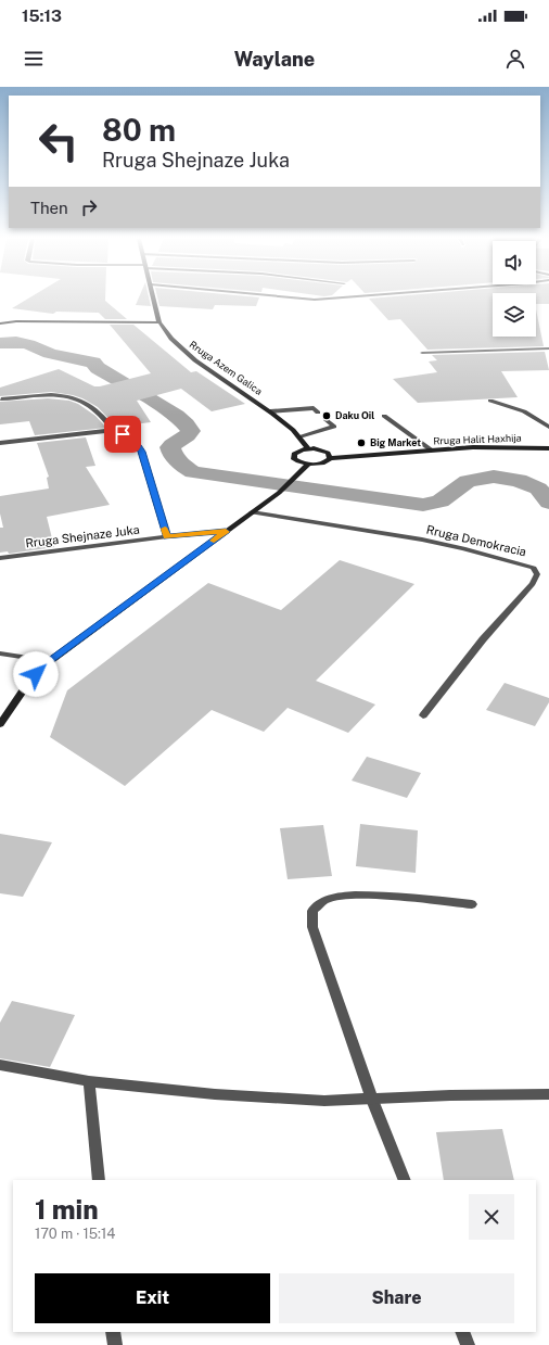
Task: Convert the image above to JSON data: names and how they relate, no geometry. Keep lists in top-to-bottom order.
{
  "streets": {
    "main road": ["Rruga Azem Galica", "Rruga Halit Haxhija"],
    "street": ["Rruga Shejnaze Juka", "Rruga Demokracia"]
  },
  "places": ["Daku Oil", "Big Market"],
  "page": {
    "status": "15:13",
    "header": "Waylane",
    "turn": ["80 m", "Rruga Shejnaze Juka"],
    "then": "Then",
    "heading": ["1 min", "170 m · 15:14"],
    "buttons": ["Exit", "Share"]
  }
}
